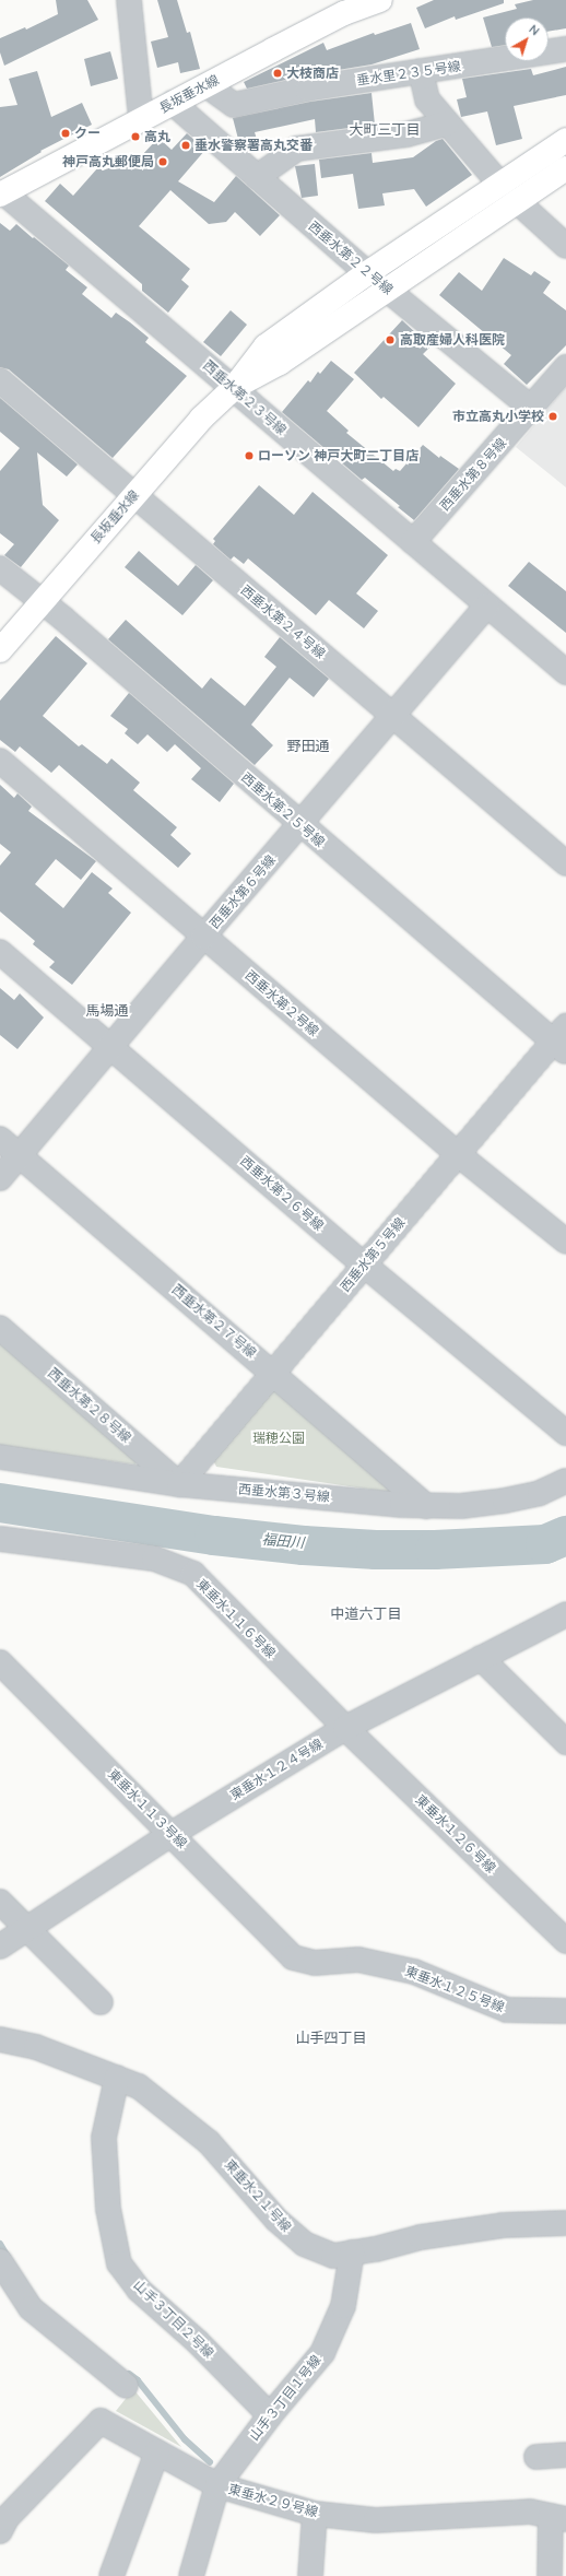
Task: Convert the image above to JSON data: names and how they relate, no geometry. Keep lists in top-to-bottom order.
{
  "streets": {
    "main road": ["長坂垂水線"],
    "street": [
      "垂水里２３５号線",
      "西垂水第２２号線",
      "西垂水第２３号線",
      "西垂水第８号線",
      "西垂水第２４号線",
      "西垂水第２５号線",
      "西垂水第６号線",
      "西垂水第２号線",
      "西垂水第２６号線",
      "西垂水第５号線",
      "西垂水第２７号線",
      "西垂水第２８号線",
      "西垂水第３号線",
      "東垂水１１６号線",
      "東垂水１２４号線",
      "東垂水１１３号線",
      "東垂水１２６号線",
      "東垂水１２５号線",
      "東垂水２１号線",
      "山手３丁目２号線",
      "山手３丁目１号線",
      "東垂水２９号線"
    ]
  },
  "crossings": [
    ["垂水里２３５号線", "長坂垂水線"],
    ["長坂垂水線", "西垂水第２２号線"],
    ["長坂垂水線", "西垂水第２３号線"],
    ["長坂垂水線", "西垂水第２４号線"],
    ["長坂垂水線", "西垂水第２５号線"],
    ["西垂水第２２号線", "西垂水第８号線"],
    ["西垂水第２３号線", "西垂水第８号線"],
    ["西垂水第２３号線", "西垂水第６号線"],
    ["西垂水第２４号線", "西垂水第６号線"],
    ["西垂水第２５号線", "西垂水第６号線"],
    ["西垂水第２５号線", "西垂水第５号線"],
    ["西垂水第６号線", "西垂水第２号線"],
    ["西垂水第６号線", "西垂水第２６号線"],
    ["西垂水第６号線", "西垂水第２７号線"],
    ["西垂水第２号線", "西垂水第５号線"],
    ["西垂水第２６号線", "西垂水第５号線"],
    ["西垂水第５号線", "西垂水第２７号線"],
    ["西垂水第５号線", "西垂水第２８号線"],
    ["西垂水第５号線", "西垂水第３号線"],
    ["西垂水第２７号線", "西垂水第３号線"],
    ["西垂水第２８号線", "西垂水第３号線"],
    ["東垂水１１６号線", "東垂水１２４号線"],
    ["東垂水１１６号線", "東垂水１２６号線"],
    ["東垂水１２４号線", "東垂水１１３号線"],
    ["東垂水１２４号線", "東垂水１２６号線"],
    ["東垂水１１３号線", "東垂水１２５号線"],
    ["東垂水２１号線", "山手３丁目２号線"],
    ["東垂水２１号線", "山手３丁目１号線"],
    ["山手３丁目２号線", "山手３丁目１号線"],
    ["山手３丁目１号線", "東垂水２９号線"]
  ],
  "districts": [
    "大町三丁目",
    "野田通",
    "馬場通",
    "中道六丁目",
    "山手四丁目"
  ],
  "water": ["福田川"],
  "parks": ["瑞穂公園"],
  "places": [
    "大枝商店",
    "クー",
    "高丸",
    "垂水警察署高丸交番",
    "神戸高丸郵便局",
    "高取産婦人科医院",
    "市立高丸小学校",
    "ローソン 神戸大町二丁目店"
  ],
  "north": "top right"
}
